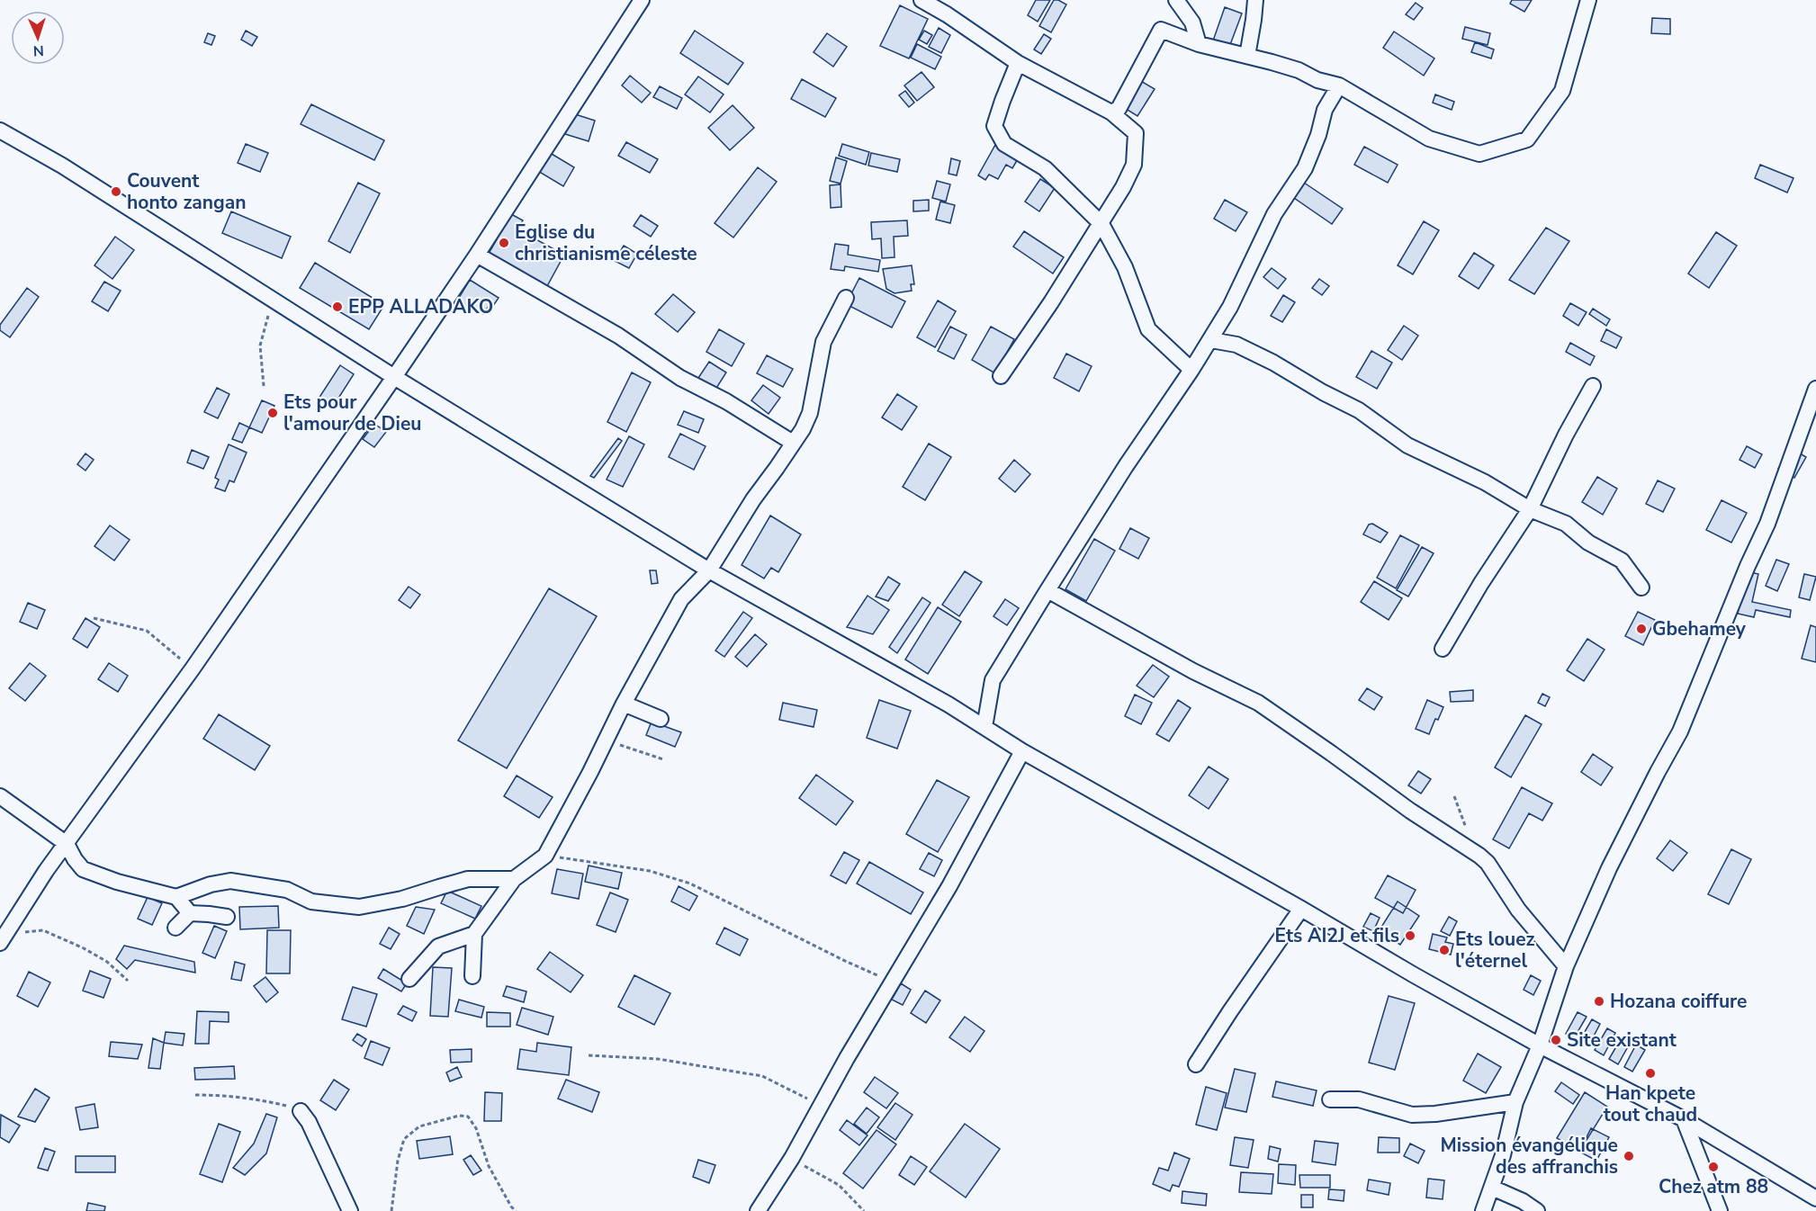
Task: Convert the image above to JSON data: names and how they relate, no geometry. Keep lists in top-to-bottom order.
{
  "places": [
    "Couvent honto zangan",
    "Eglise du christianisme céleste",
    "EPP ALLADAKO",
    "Ets pour l'amour de Dieu",
    "Gbehamey",
    "Ets AI2J et fils",
    "Ets louez l'éternel",
    "Hozana coiffure",
    "Site existant",
    "Han kpete tout chaud",
    "Mission évangélique des affranchis",
    "Chez atm 88"
  ],
  "north": "bottom"
}
